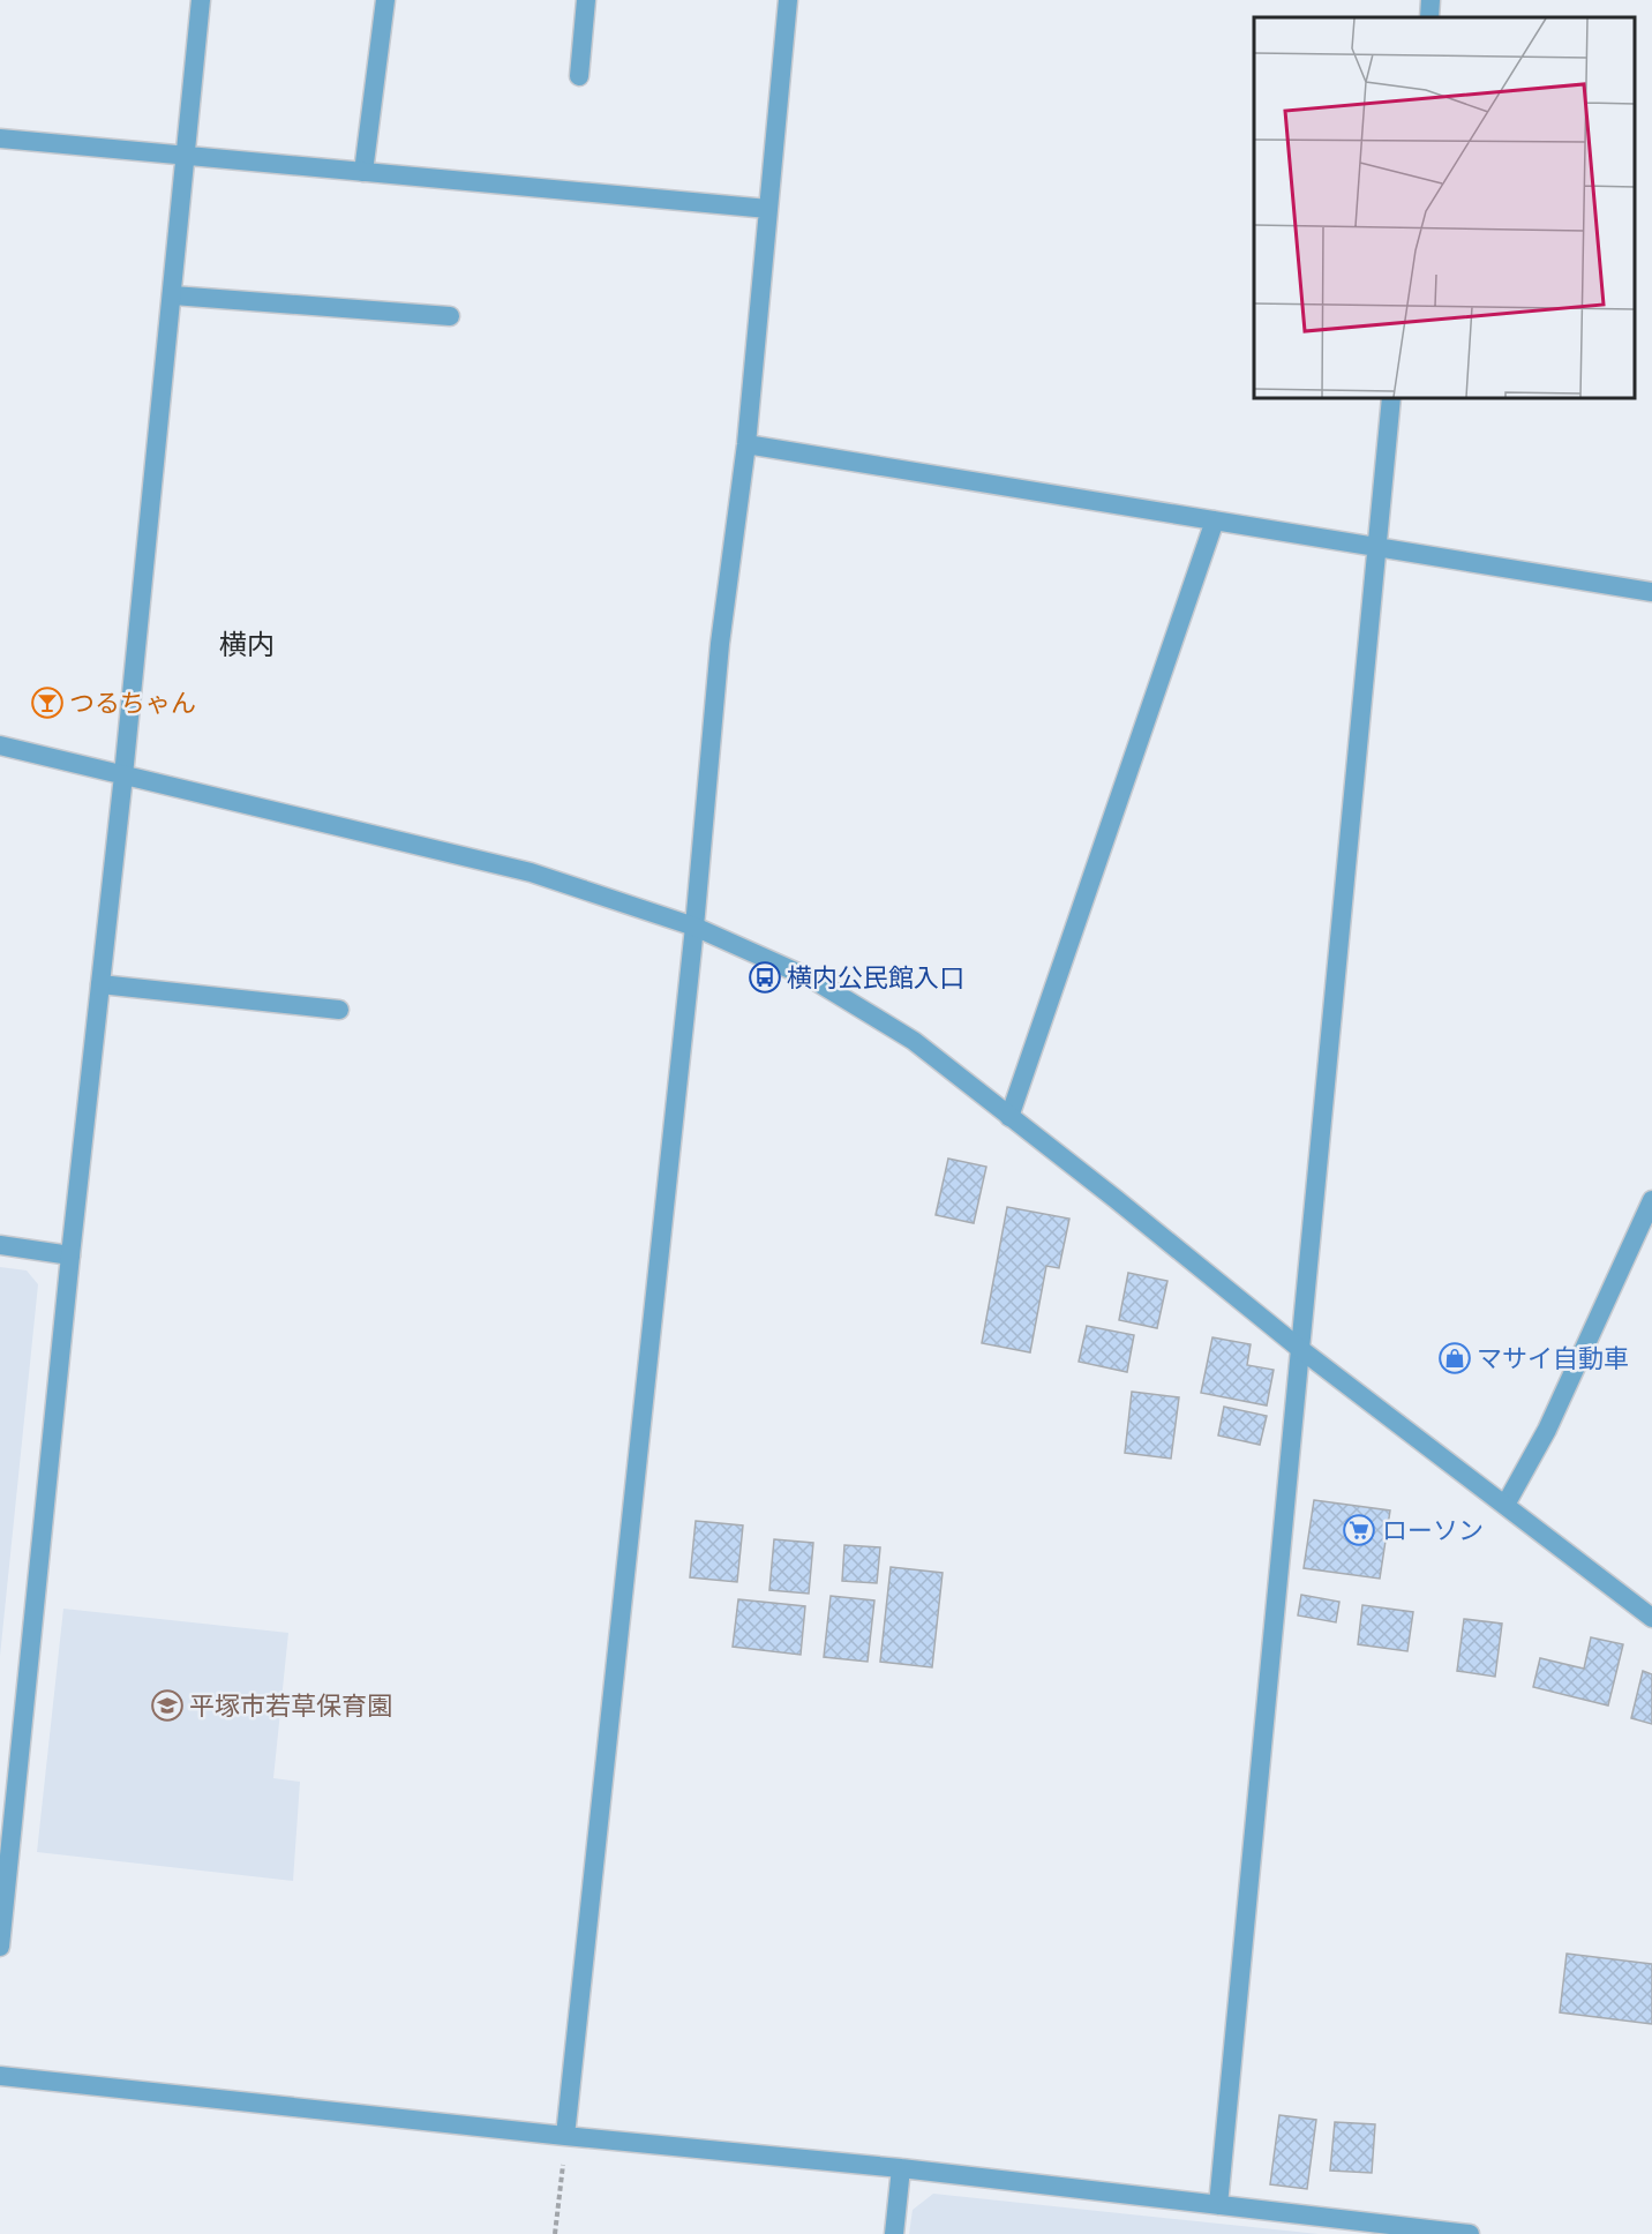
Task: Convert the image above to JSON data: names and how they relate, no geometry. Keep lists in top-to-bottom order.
{
  "districts": ["横内"],
  "places": {
    "bar": ["つるちゃん"],
    "bus stop": ["横内公民館入口"],
    "shop": ["マサイ自動車"],
    "supermarket": ["ローソン"],
    "school or university": ["平塚市若草保育園"]
  }
}
